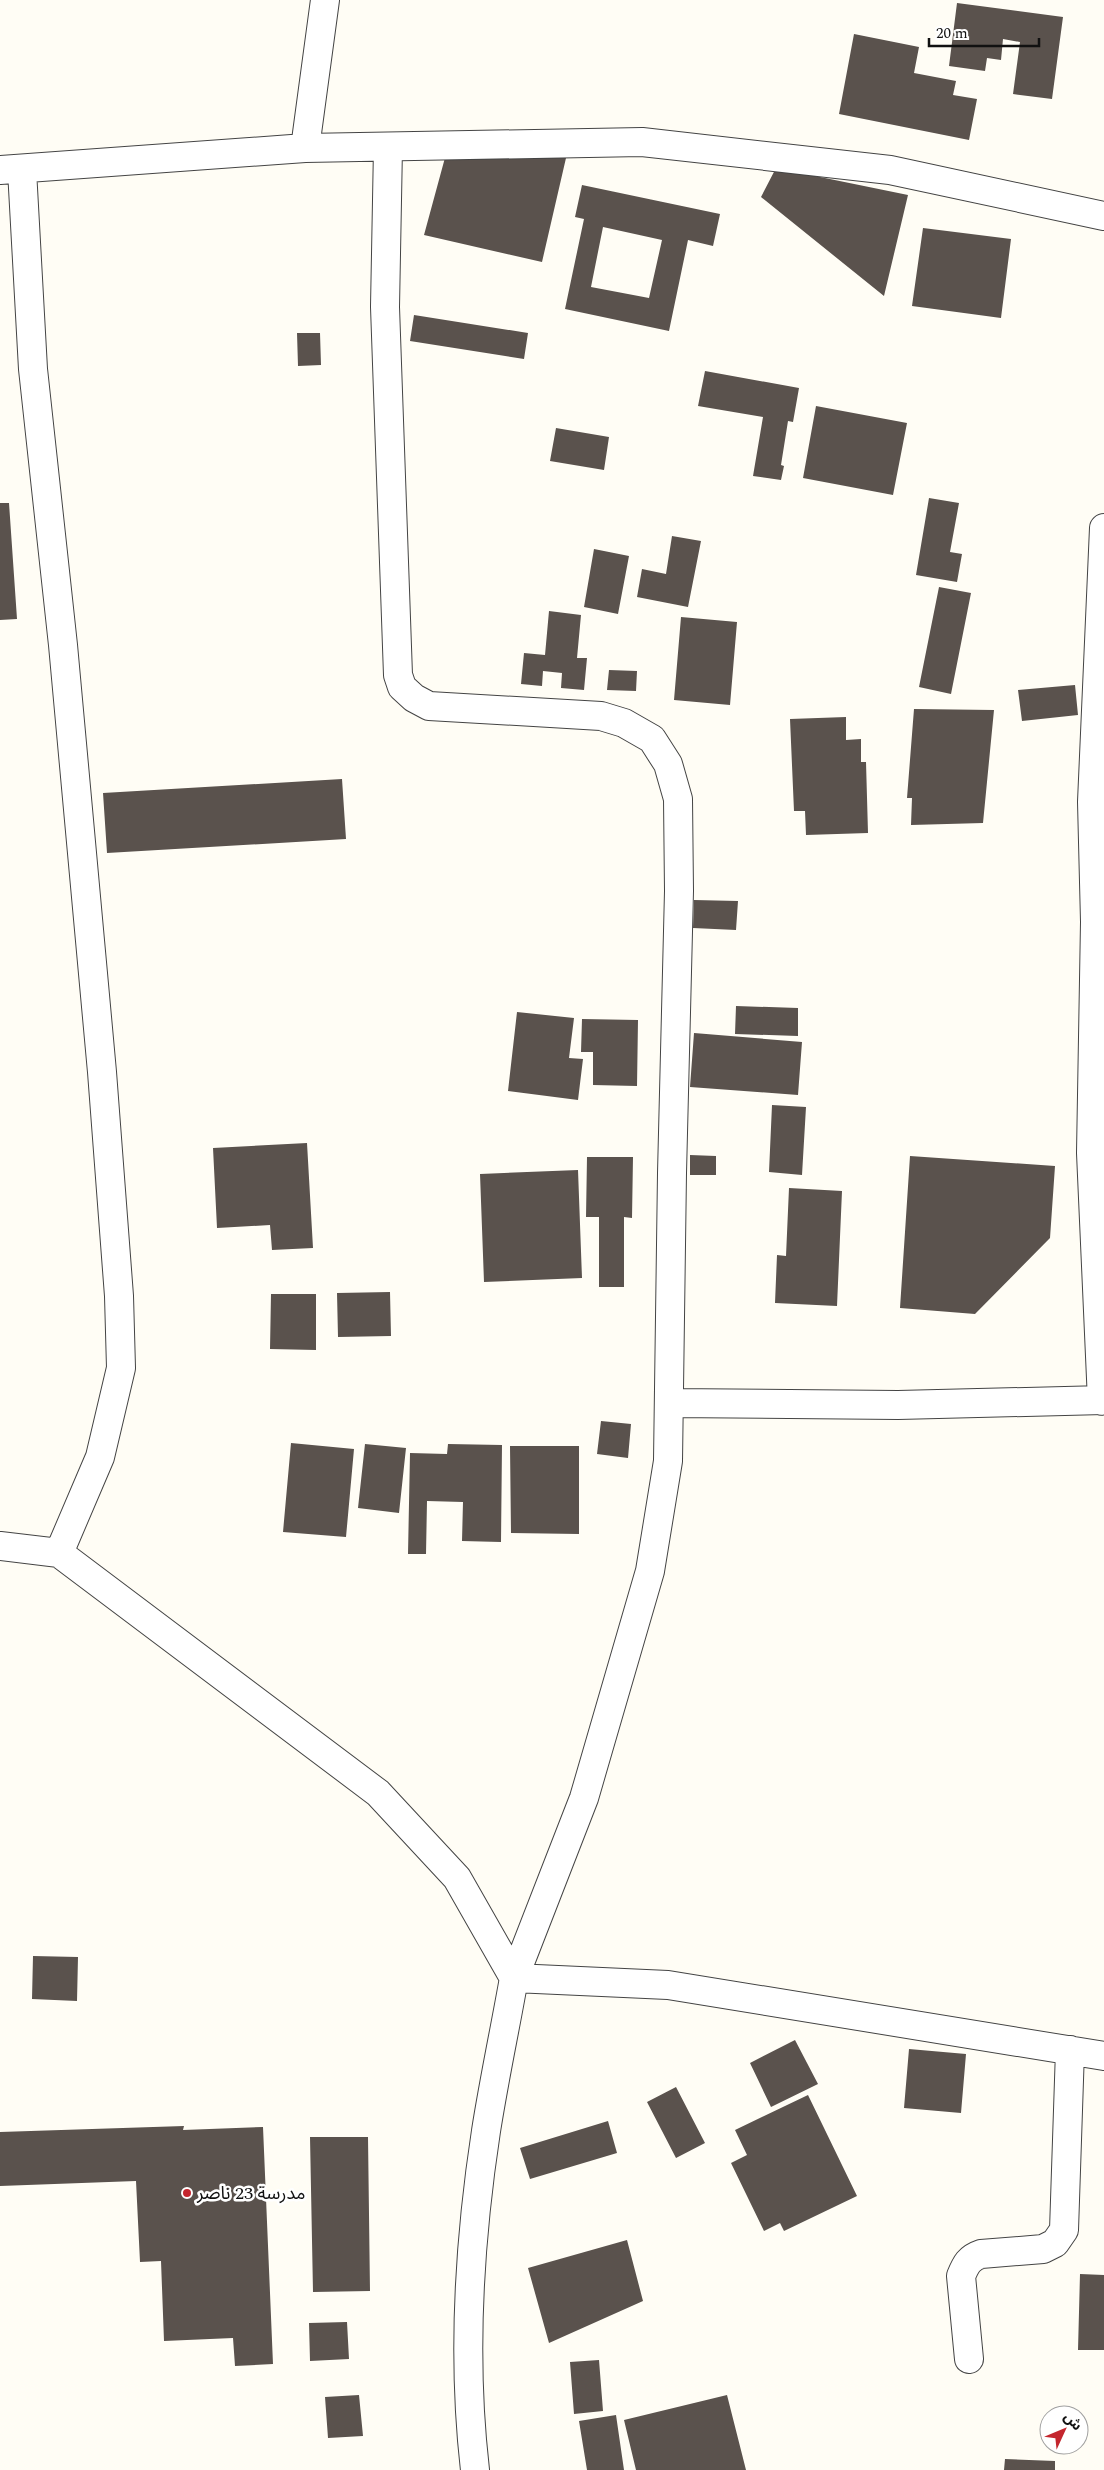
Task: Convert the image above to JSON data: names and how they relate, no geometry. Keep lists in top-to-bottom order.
{
  "places": ["مدرسة 23 ناصر"],
  "scale_bar": "20 m",
  "north": "top right"
}
